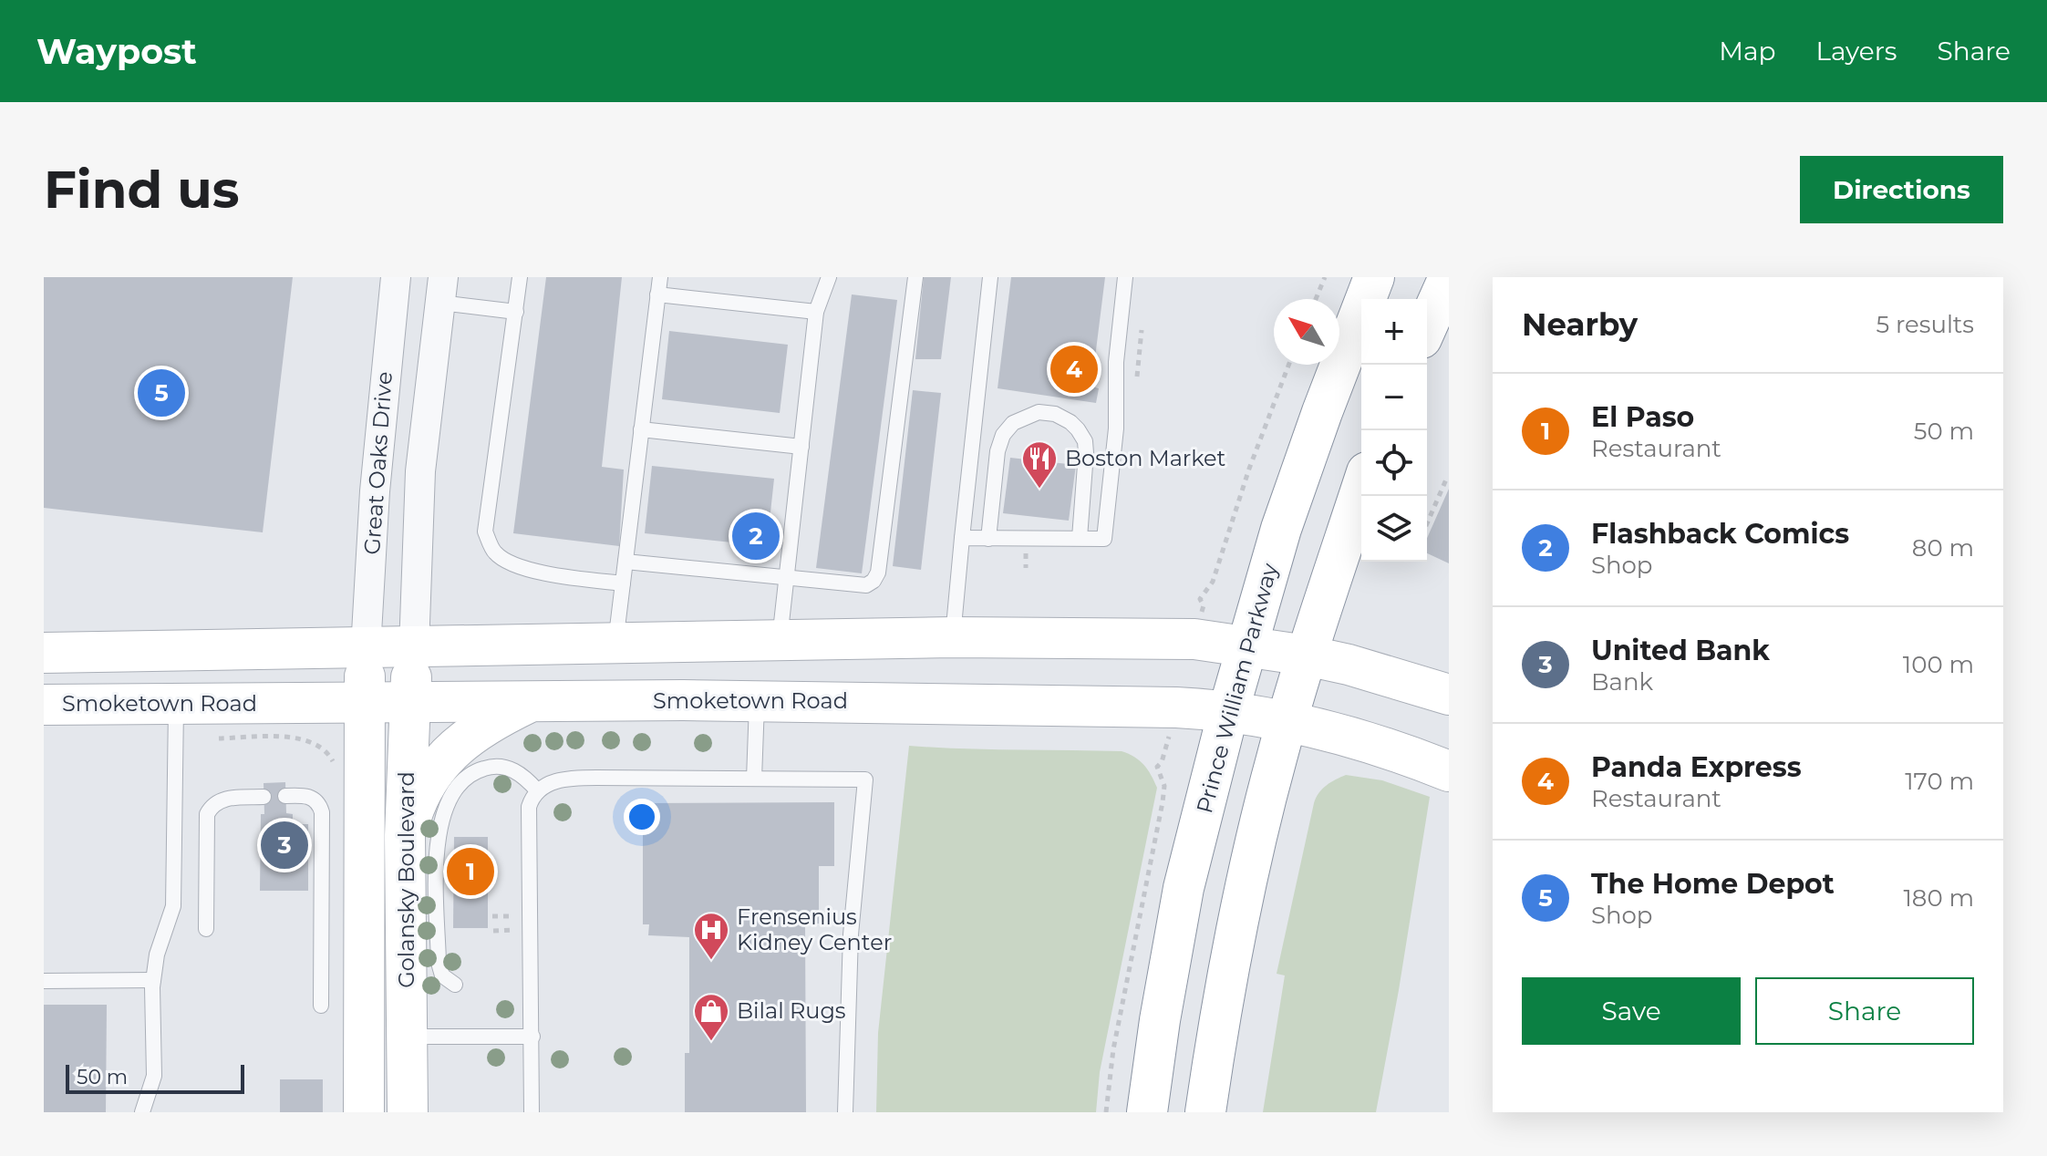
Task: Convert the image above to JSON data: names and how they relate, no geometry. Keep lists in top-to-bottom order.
{
  "streets": {
    "main road": ["Prince William Parkway", "Smoketown Road", "Golansky Boulevard"],
    "street": ["Great Oaks Drive"]
  },
  "crossings": [
    ["Great Oaks Drive", "Golansky Boulevard"],
    ["Prince William Parkway", "Smoketown Road"],
    ["Smoketown Road", "Golansky Boulevard"]
  ],
  "places": {
    "restaurant": ["Boston Market"],
    "hospital": ["Frensenius Kidney Center"],
    "shop": ["Bilal Rugs"]
  },
  "scale_bar": "50 m",
  "north": "top left",
  "page": {
    "header": "Waypost",
    "nav": ["Map", "Layers", "Share"],
    "buttons": [
      "Directions",
      ["Save", "Share"]
    ],
    "title": "Find us",
    "heading": ["Nearby", "5 results"],
    "map_buttons": ["+", "−"],
    "pins": [
      "4",
      "5",
      "2",
      "3",
      "1"
    ],
    "list": [
      {
        "mark": "1",
        "name": "El Paso",
        "note": "Restaurant",
        "value": "50 m"
      },
      {
        "mark": "2",
        "name": "Flashback Comics",
        "note": "Shop",
        "value": "80 m"
      },
      {
        "mark": "3",
        "name": "United Bank",
        "note": "Bank",
        "value": "100 m"
      },
      {
        "mark": "4",
        "name": "Panda Express",
        "note": "Restaurant",
        "value": "170 m"
      },
      {
        "mark": "5",
        "name": "The Home Depot",
        "note": "Shop",
        "value": "180 m"
      }
    ],
    "scale": "50 m"
  }
}
